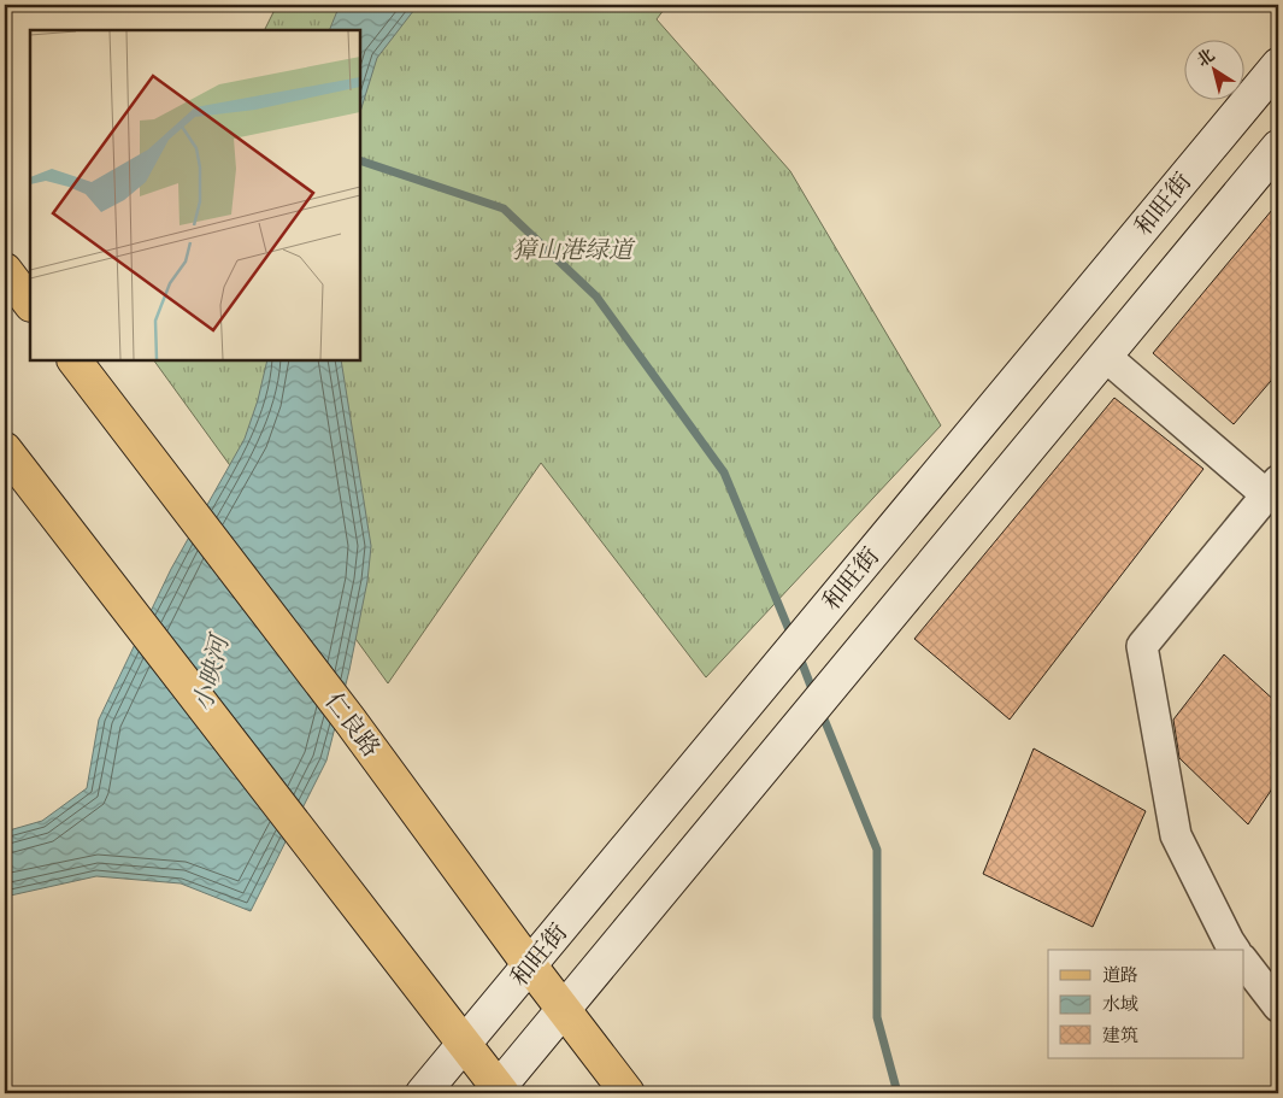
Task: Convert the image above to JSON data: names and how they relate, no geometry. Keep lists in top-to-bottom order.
{
  "streets": {
    "main road": ["和旺街", "仁良路"]
  },
  "crossings": [
    ["和旺街", "仁良路"]
  ],
  "water": ["小映河"],
  "parks": ["獐山港绿道"],
  "legend": ["道路", "水域", "建筑"],
  "north": "top left"
}
